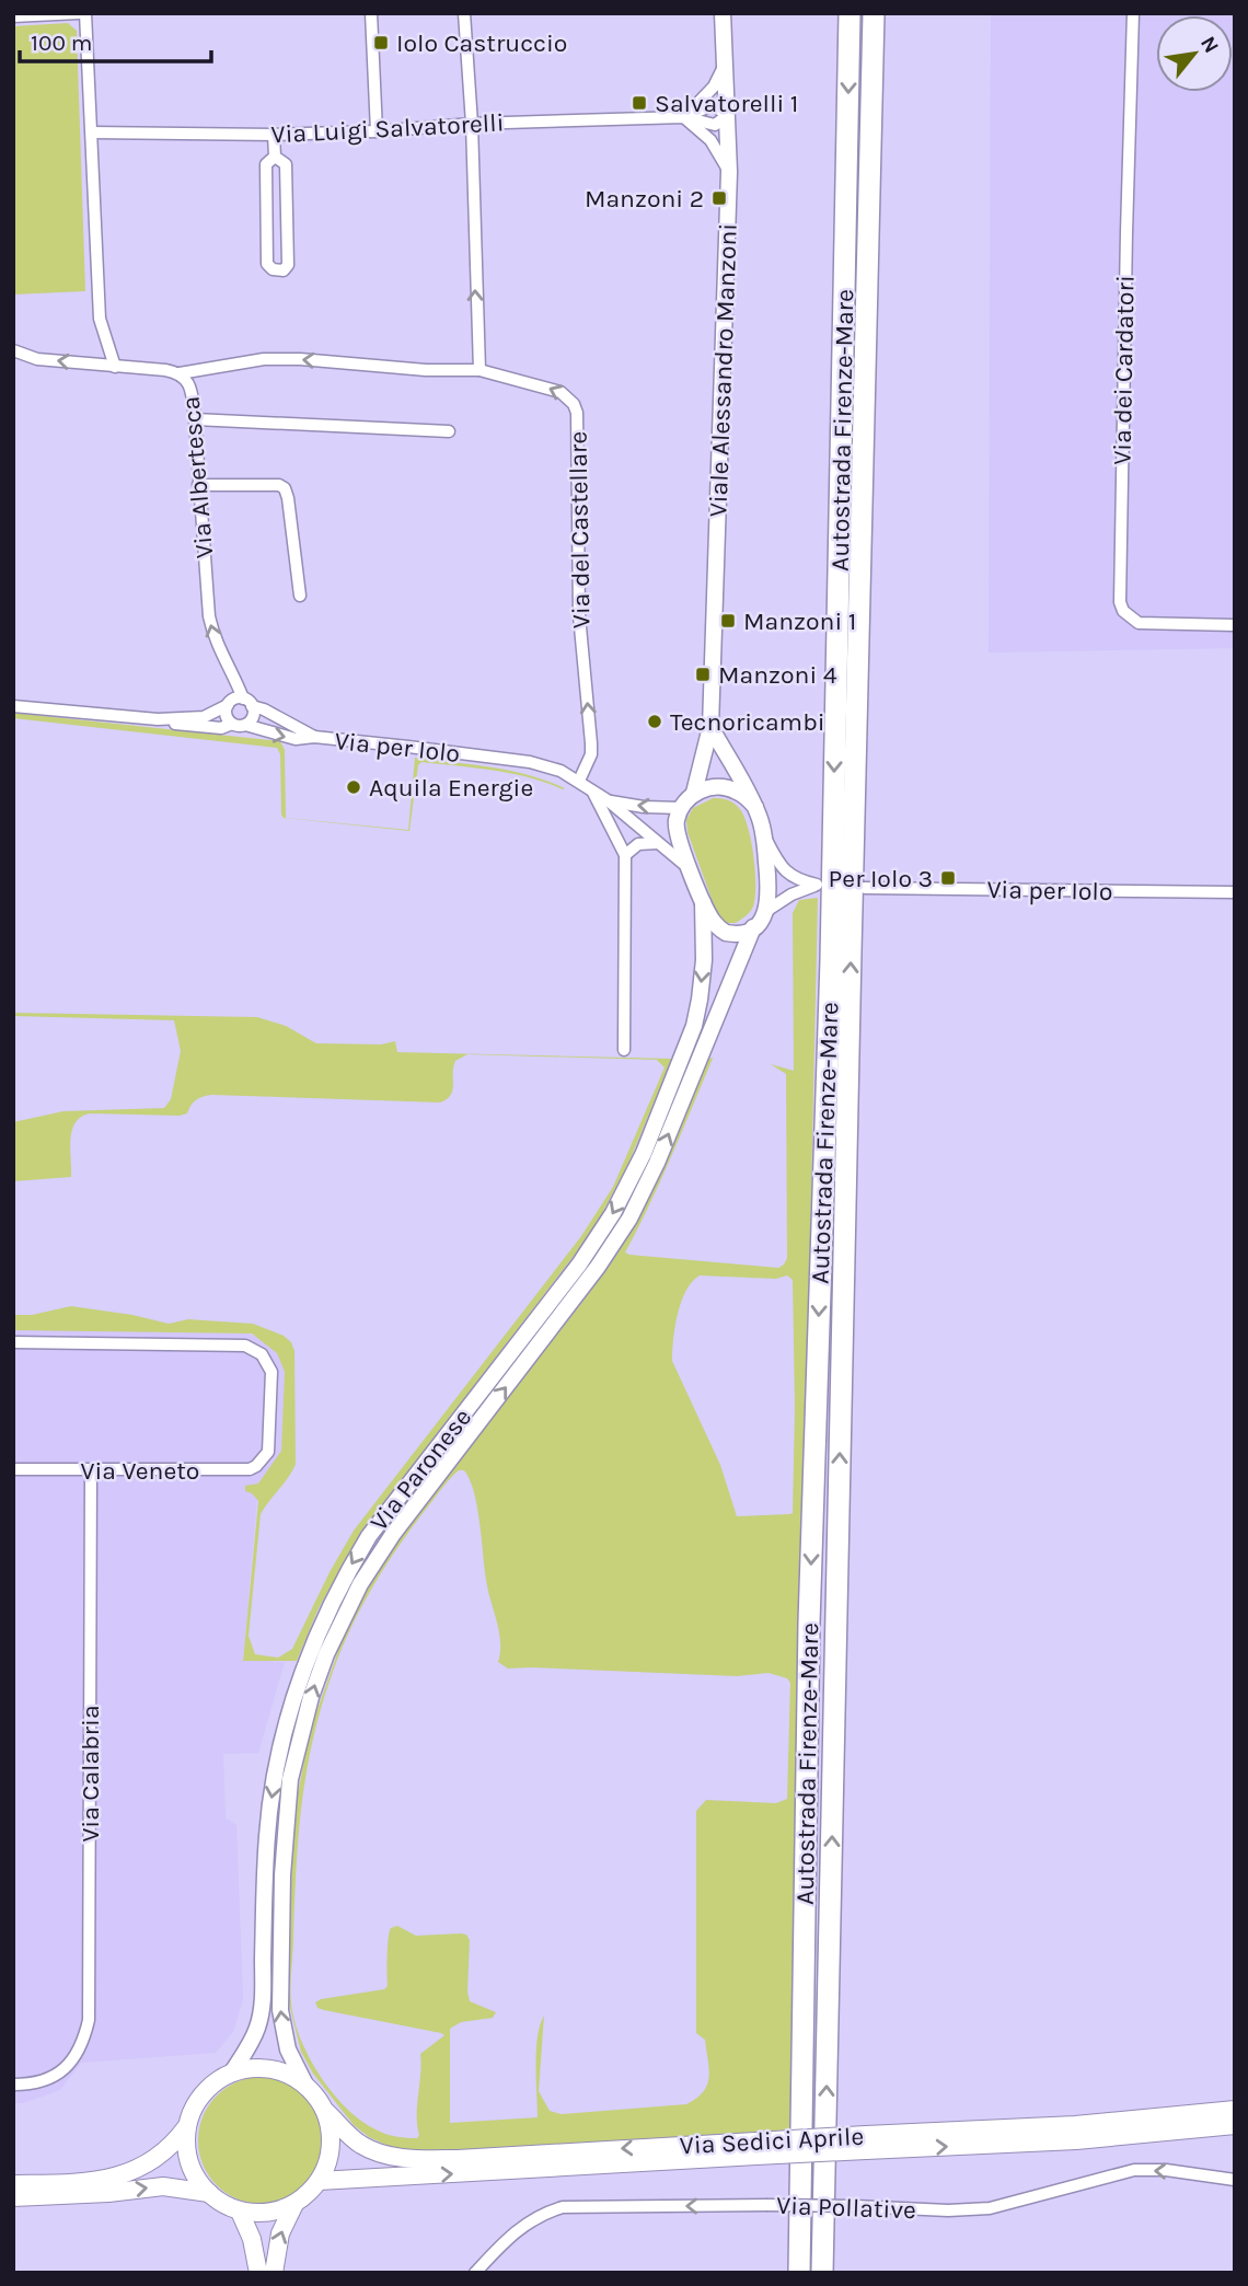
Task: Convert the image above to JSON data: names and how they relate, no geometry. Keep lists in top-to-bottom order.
{
  "streets": {
    "highway": ["Autostrada Firenze-Mare"],
    "main road": ["Via Sedici Aprile"],
    "street": [
      "Via Luigi Salvatorelli",
      "Viale Alessandro Manzoni",
      "Via dei Cardatori",
      "Via Albertesca",
      "Via del Castellare",
      "Via per Iolo",
      "Via Paronese",
      "Via Veneto",
      "Via Calabria",
      "Via Pollative"
    ]
  },
  "crossings": [
    ["Via Luigi Salvatorelli", "Viale Alessandro Manzoni"],
    ["Via Albertesca", "Via del Castellare"],
    ["Via Albertesca", "Via per Iolo"],
    ["Via del Castellare", "Via per Iolo"],
    ["Via Paronese", "Via Sedici Aprile"],
    ["Via Veneto", "Via Calabria"]
  ],
  "one_way": ["Via Albertesca", "Via Pollative"],
  "places": {
    "transit": [
      "Iolo Castruccio",
      "Salvatorelli 1",
      "Manzoni 2",
      "Manzoni 1",
      "Manzoni 4",
      "Per Iolo 3"
    ],
    "other": ["Tecnoricambi", "Aquila Energie"]
  },
  "scale_bar": "100 m",
  "north": "top right"
}
